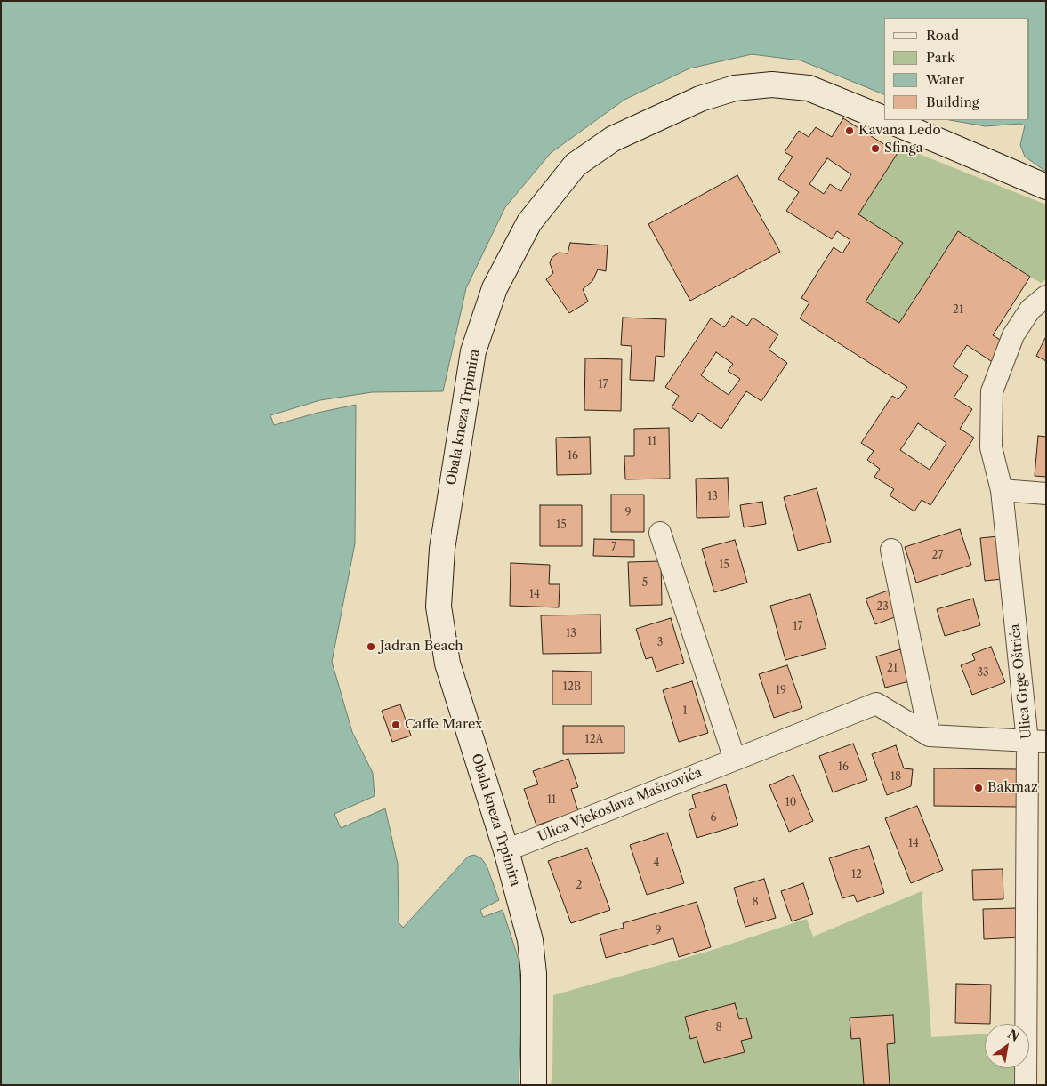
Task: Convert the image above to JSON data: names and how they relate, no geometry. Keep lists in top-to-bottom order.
{
  "streets": {
    "street": ["Obala kneza Trpimira", "Ulica Grge Oštrića", "Ulica Vjekoslava Maštrovića"]
  },
  "crossings": [
    ["Obala kneza Trpimira", "Ulica Vjekoslava Maštrovića"],
    ["Ulica Grge Oštrića", "Ulica Vjekoslava Maštrovića"]
  ],
  "places": [
    "Kavana Ledo",
    "Sfinga",
    "Jadran Beach",
    "Caffe Marex",
    "Bakmaz"
  ],
  "house_numbers": [
    "21",
    "17",
    "11",
    "16",
    "13",
    "9",
    "15",
    "7",
    "27",
    "15",
    "5",
    "14",
    "23",
    "17",
    "13",
    "3",
    "21",
    "33",
    "12B",
    "19",
    "1",
    "12A",
    "16",
    "18",
    "11",
    "10",
    "6",
    "14",
    "4",
    "12",
    "2",
    "8",
    "9",
    "8"
  ],
  "legend": [
    "Road",
    "Park",
    "Water",
    "Building"
  ],
  "north": "top right"
}
